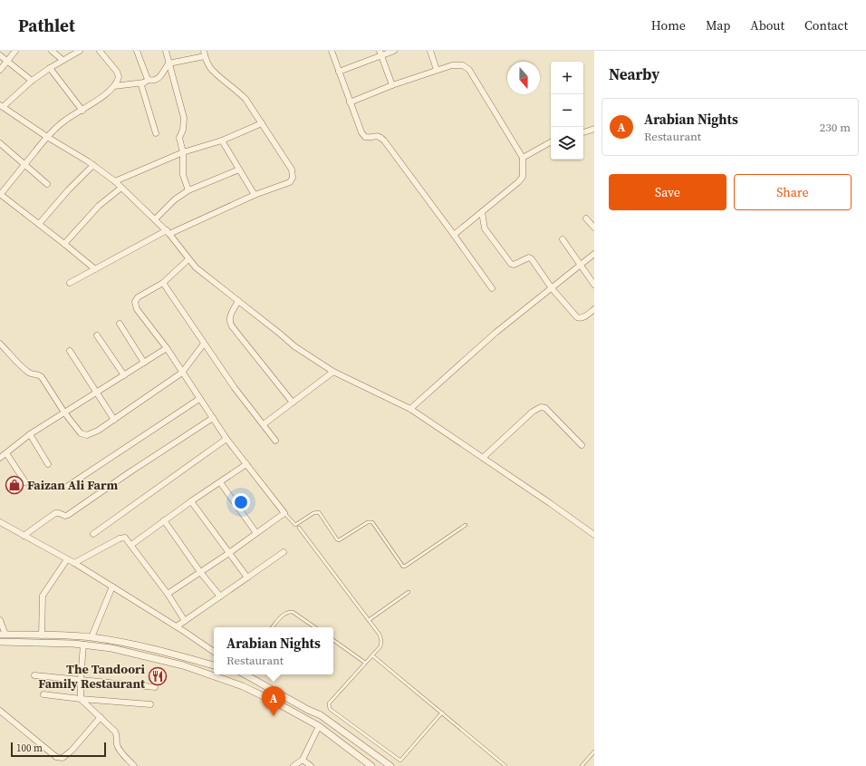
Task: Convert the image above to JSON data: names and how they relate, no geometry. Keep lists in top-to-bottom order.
{
  "places": {
    "shop": ["Faizan Ali Farm"],
    "restaurant": ["The Tandoori Family Restaurant"]
  },
  "scale_bar": "100 m",
  "north": "bottom",
  "page": {
    "header": "Pathlet",
    "nav": [
      "Home",
      "Map",
      "About",
      "Contact"
    ],
    "heading": "Nearby",
    "map_buttons": ["+", "−"],
    "list": [
      {
        "mark": "A",
        "name": "Arabian Nights",
        "note": "Restaurant",
        "value": "230 m"
      }
    ],
    "buttons": ["Save", "Share"],
    "popup": ["Arabian Nights", "Restaurant"],
    "pins": "A",
    "scale": "100 m"
  }
}
